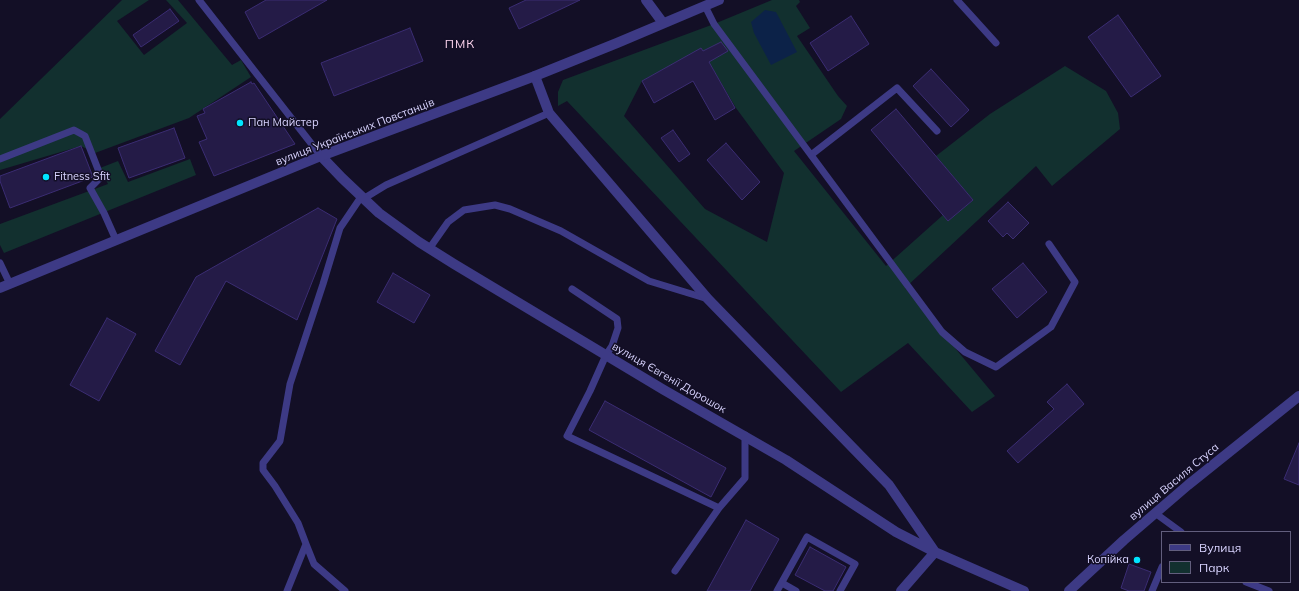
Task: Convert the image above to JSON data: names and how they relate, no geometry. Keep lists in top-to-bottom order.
{
  "streets": {
    "street": ["вулиця Українських Повстанців", "вулиця Євгенії Дорошок", "вулиця Василя Стуса"]
  },
  "crossings": [
    ["вулиця Українських Повстанців", "вулиця Євгенії Дорошок"]
  ],
  "districts": ["ПМК"],
  "places": ["Пан Майстер", "Fitness Sfit", "Копійка"],
  "legend": ["Вулиця", "Парк"]
}
